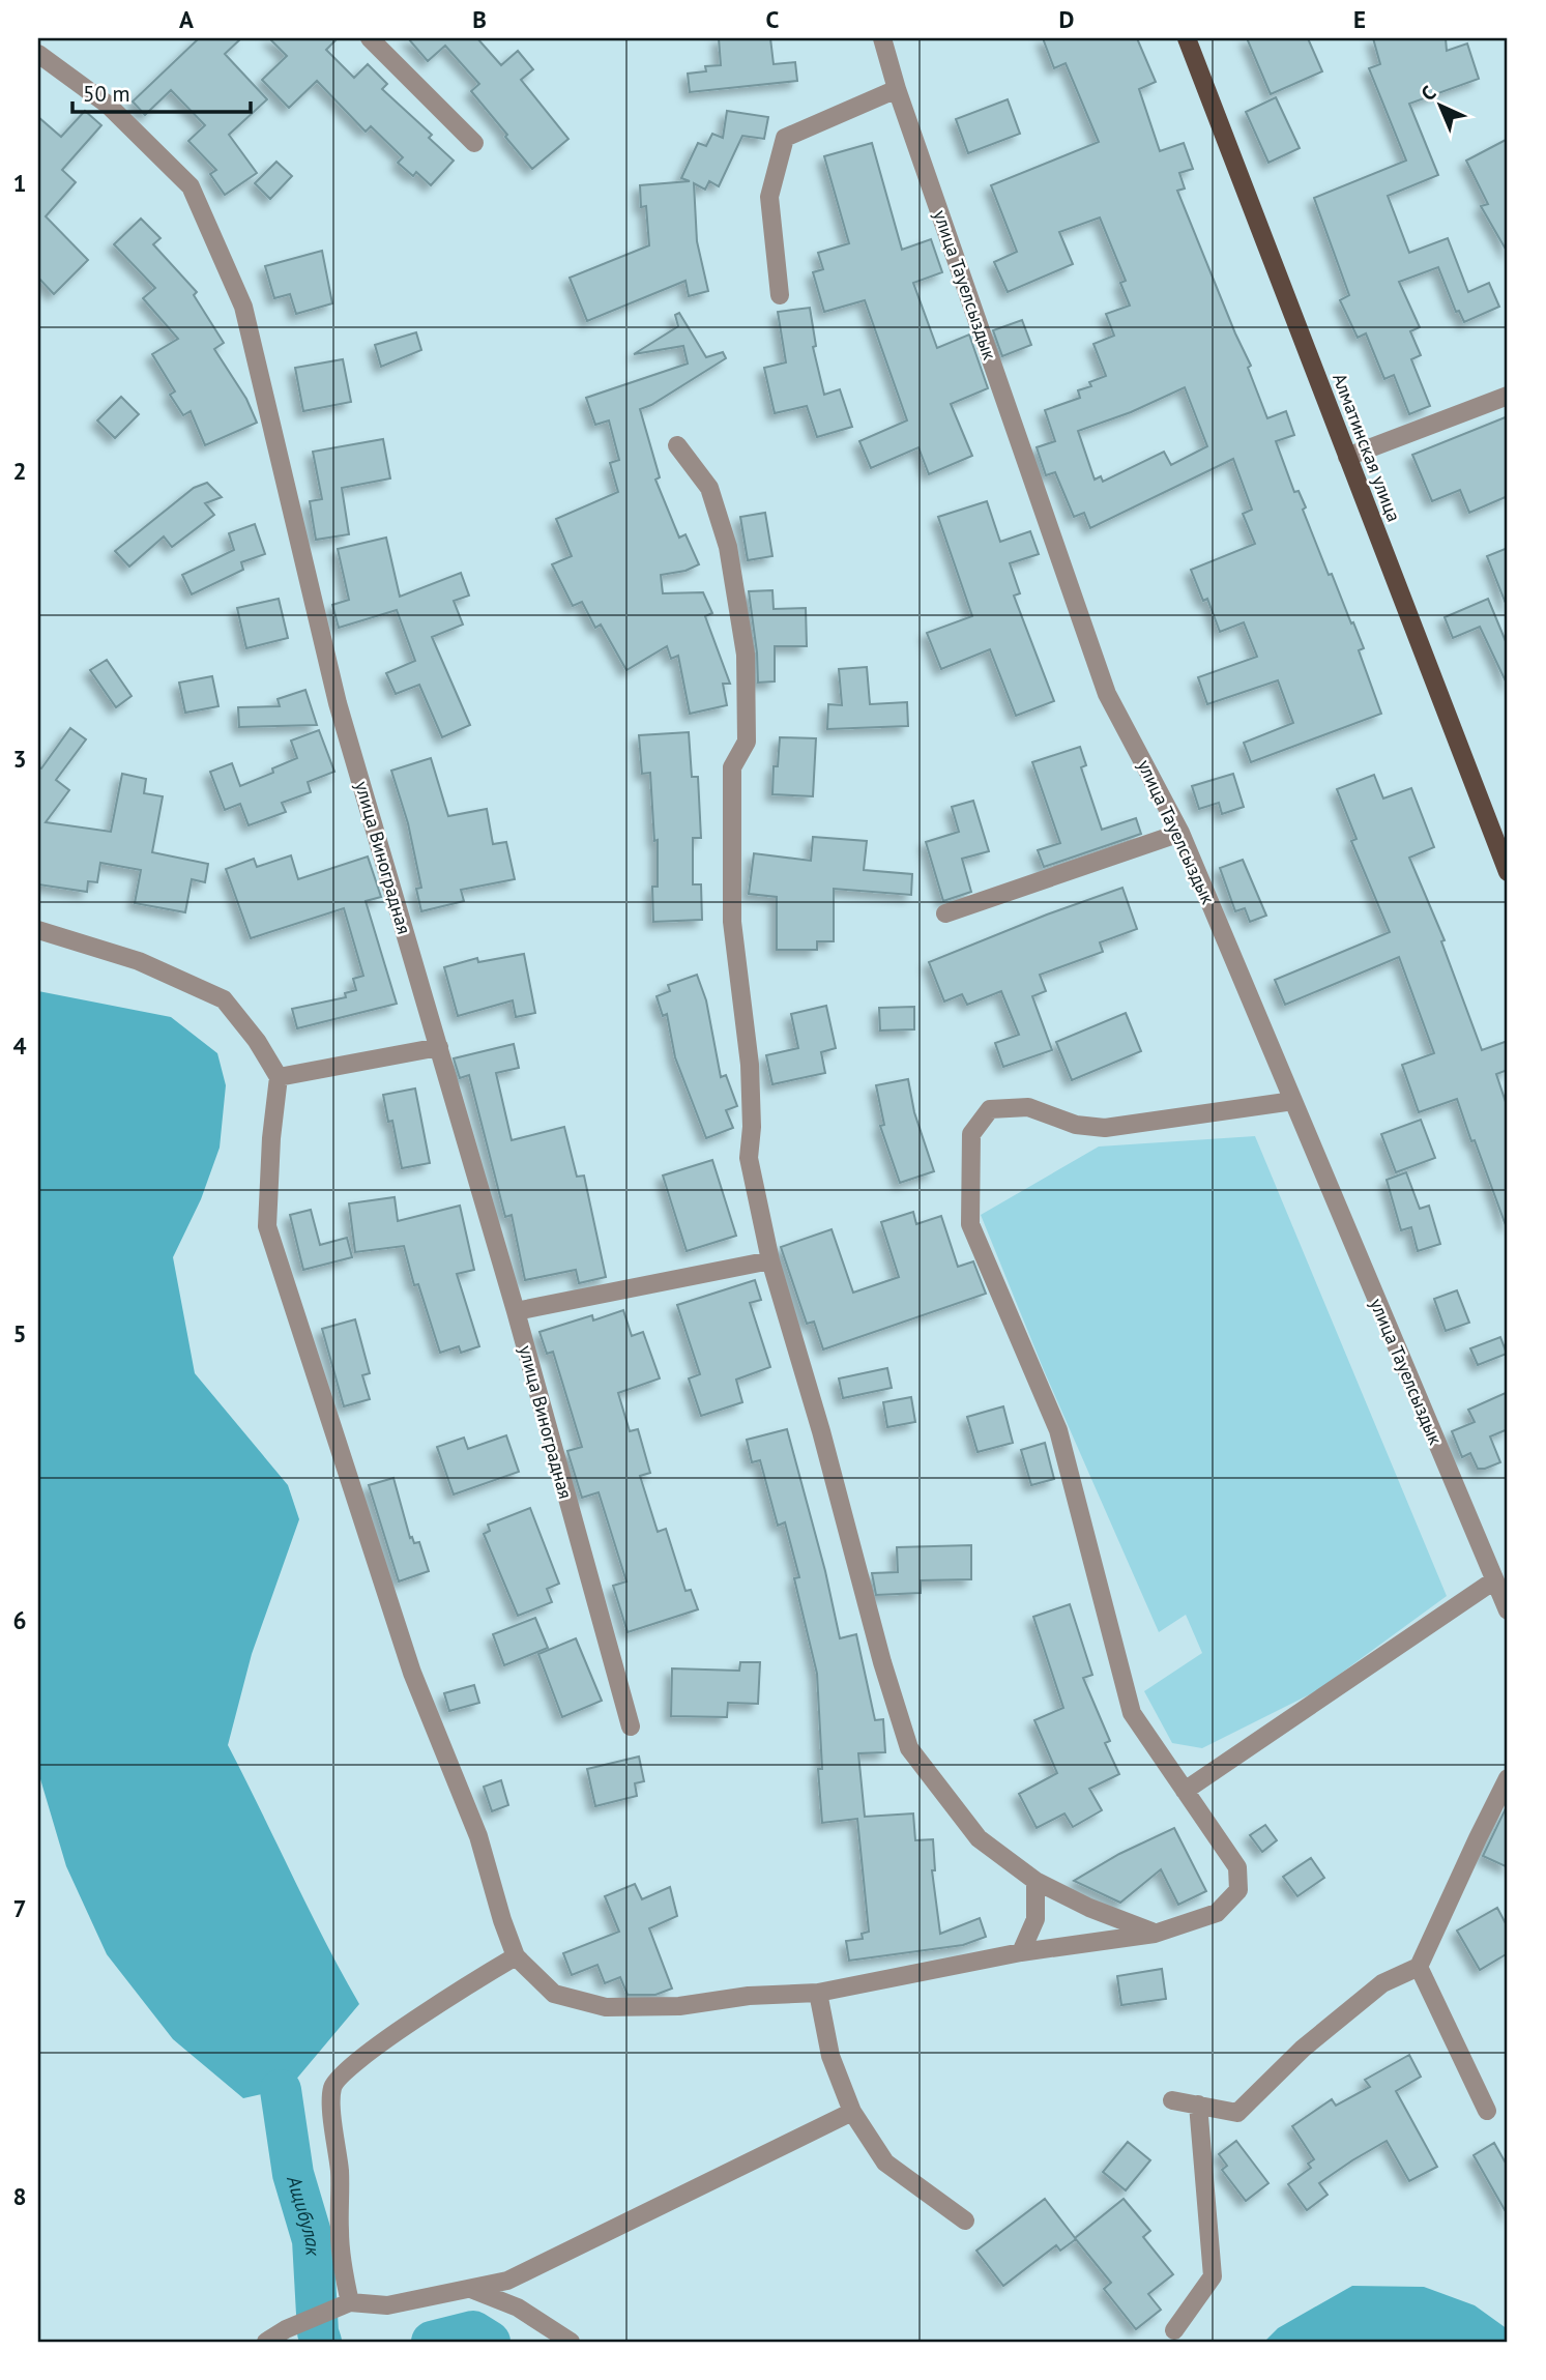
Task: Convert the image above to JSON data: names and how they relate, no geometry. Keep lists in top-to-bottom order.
{
  "streets": {
    "main road": ["Алматинская улица"],
    "street": ["улица Тауелсыздык", "улица Виноградная"]
  },
  "water": ["Ащибулак"],
  "scale_bar": "50 m",
  "north": "top left",
  "grid": {
    "columns": [
      "A",
      "B",
      "C",
      "D",
      "E"
    ],
    "rows": [
      "1",
      "2",
      "3",
      "4",
      "5",
      "6",
      "7",
      "8"
    ]
  }
}
